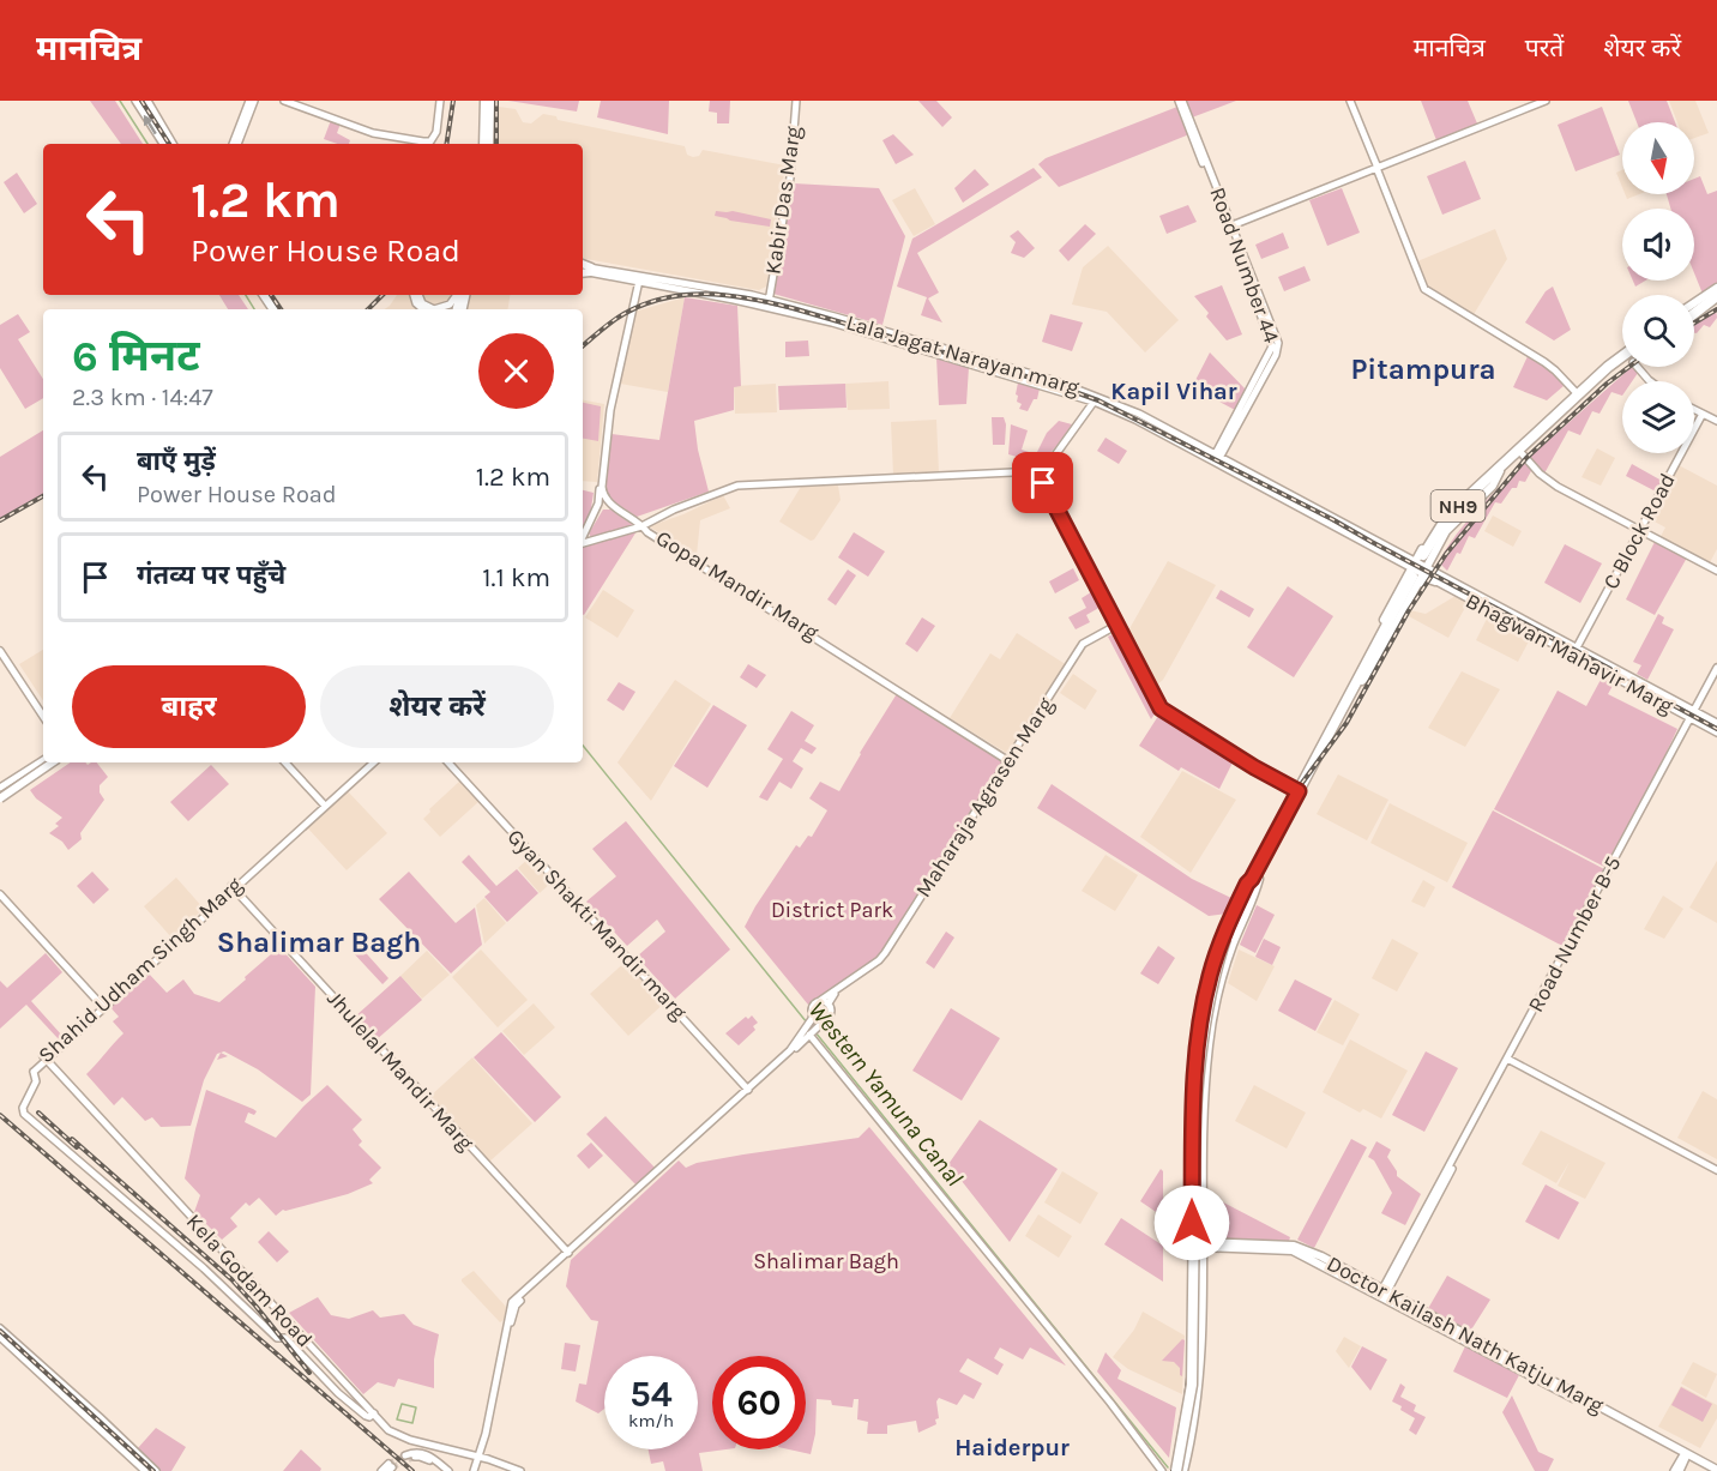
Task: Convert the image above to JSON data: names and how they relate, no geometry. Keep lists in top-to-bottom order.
{
  "streets": {
    "highway": ["NH9"],
    "main road": ["Doctor Kailash Nath Katju Marg"],
    "street": [
      "Kabir Das Marg",
      "Road Number 44",
      "Lala Jagat Narayan marg",
      "C Block Road",
      "Gopal Mandir Marg",
      "Bhagwan Mahavir Marg",
      "Maharaja Agrasen Marg",
      "Gyan Shakti Mandir marg",
      "Road Number B-5",
      "Shahid Udham Singh Marg",
      "Jhulelal Mandir Marg",
      "Kela Godam Road"
    ]
  },
  "crossings": [
    ["Kabir Das Marg", "Lala Jagat Narayan marg"],
    ["Road Number 44", "Lala Jagat Narayan marg"],
    ["Lala Jagat Narayan marg", "Bhagwan Mahavir Marg"],
    ["C Block Road", "Bhagwan Mahavir Marg"],
    ["Gopal Mandir Marg", "Maharaja Agrasen Marg"],
    ["Bhagwan Mahavir Marg", "Road Number B-5"],
    ["Road Number B-5", "Doctor Kailash Nath Katju Marg"],
    ["Shahid Udham Singh Marg", "Jhulelal Mandir Marg"],
    ["Shahid Udham Singh Marg", "Kela Godam Road"]
  ],
  "districts": [
    "Pitampura",
    "Kapil Vihar",
    "Shalimar Bagh",
    "Haiderpur"
  ],
  "water": ["Western Yamuna Canal"],
  "parks": ["District Park", "Shalimar Bagh"],
  "north": "bottom",
  "page": {
    "header": "मानचित्र",
    "nav": ["मानचित्र", "परतें", "शेयर करें"],
    "turn": ["1.2 km", "Power House Road"],
    "heading": ["6 मिनट", "2.3 km · 14:47"],
    "list": [
      {
        "name": "बाएँ मुड़ें",
        "note": "Power House Road",
        "value": "1.2 km"
      },
      {
        "name": "गंतव्य पर पहुँचे",
        "value": "1.1 km"
      }
    ],
    "buttons": ["बाहर", "शेयर करें"],
    "speed": "54 km/h",
    "limit": "60"
  }
}
